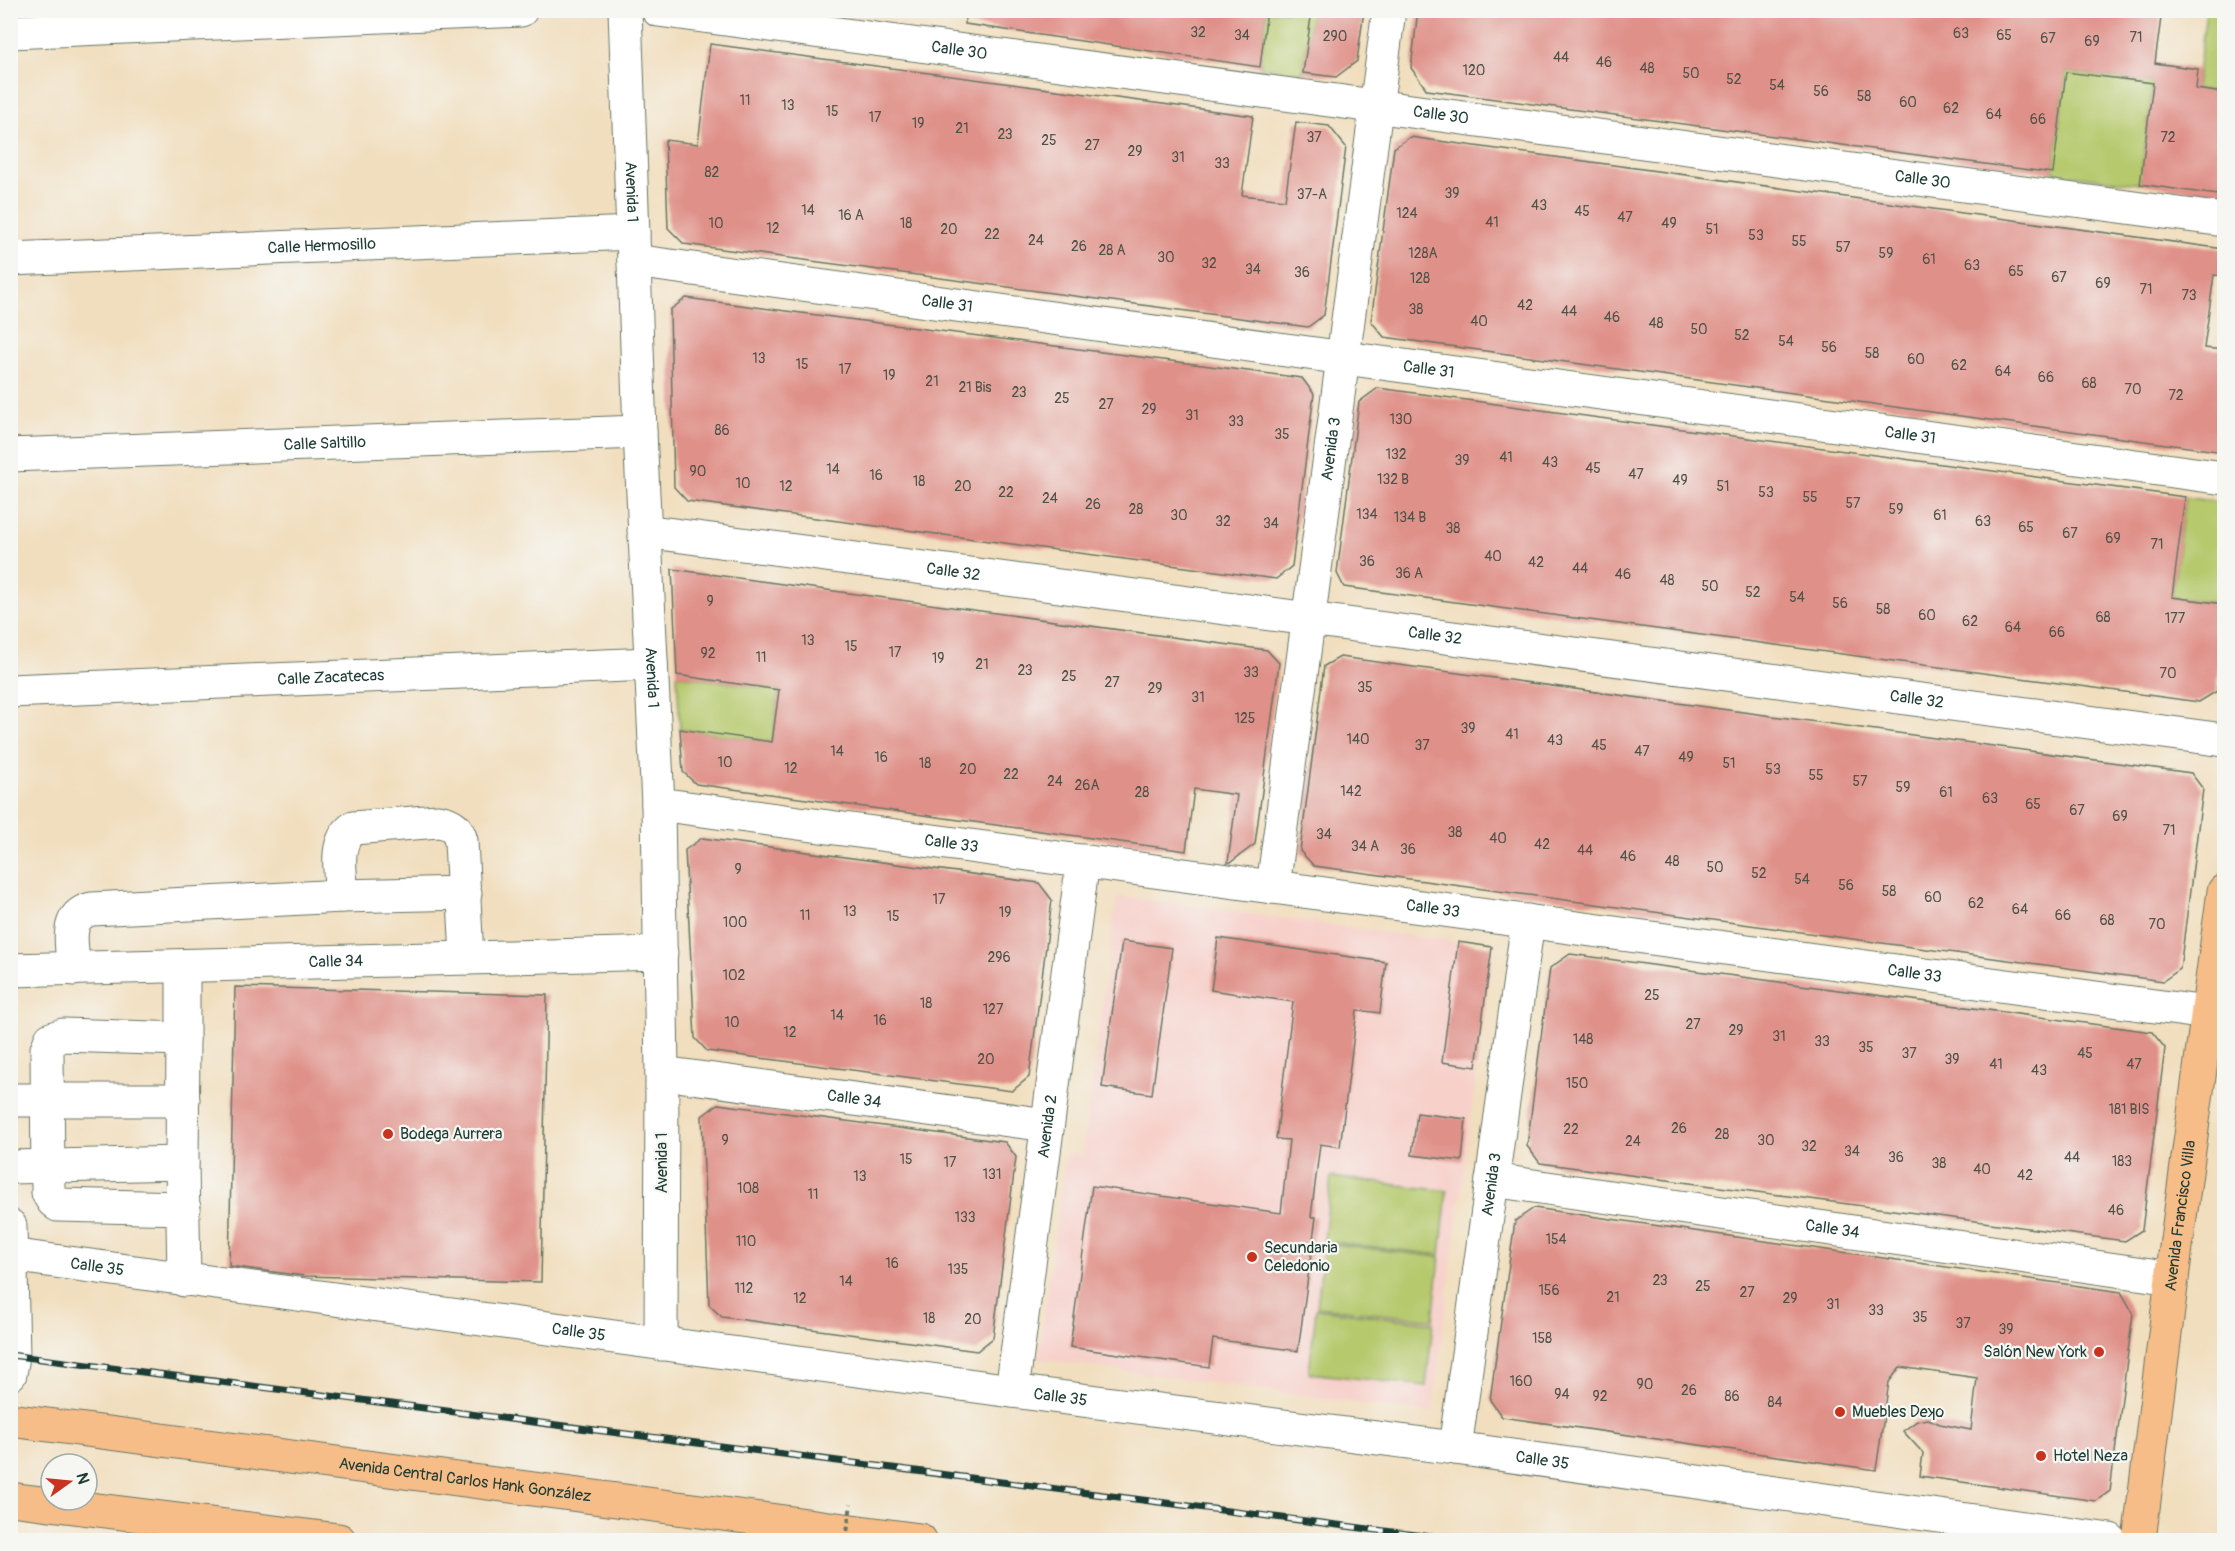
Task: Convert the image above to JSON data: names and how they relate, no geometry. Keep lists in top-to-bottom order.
{
  "streets": {
    "main road": ["Avenida Francisco Villa", "Avenida Central Carlos Hank González"],
    "street": [
      "Calle 30",
      "Avenida 1",
      "Calle Hermosillo",
      "Calle 31",
      "Calle Saltillo",
      "Avenida 3",
      "Calle 32",
      "Calle Zacatecas",
      "Calle 33",
      "Calle 34",
      "Avenida 2",
      "Calle 35"
    ]
  },
  "crossings": [
    ["Calle 30", "Avenida 3"],
    ["Avenida 1", "Calle Hermosillo"],
    ["Avenida 1", "Calle 31"],
    ["Avenida 1", "Calle Saltillo"],
    ["Avenida 1", "Calle 32"],
    ["Avenida 1", "Calle Zacatecas"],
    ["Avenida 1", "Calle 33"],
    ["Avenida 1", "Calle 34"],
    ["Avenida 1", "Calle 35"],
    ["Calle Hermosillo", "Calle 31"],
    ["Calle 31", "Avenida 3"],
    ["Avenida 3", "Calle 32"],
    ["Avenida 3", "Calle 33"],
    ["Avenida 3", "Calle 34"],
    ["Avenida 3", "Calle 35"],
    ["Calle 33", "Avenida 2"],
    ["Calle 33", "Avenida Francisco Villa"],
    ["Calle 34", "Avenida 2"],
    ["Calle 34", "Avenida Francisco Villa"],
    ["Avenida 2", "Calle 35"]
  ],
  "places": [
    "Bodega Aurrera",
    "Secundaria Celedonio",
    "Salón New York",
    "Muebles Deʞo",
    "Hotel Neza"
  ],
  "house_numbers": [
    "32",
    "63",
    "34",
    "65",
    "290",
    "71",
    "67",
    "69",
    "44",
    "46",
    "48",
    "120",
    "50",
    "52",
    "54",
    "56",
    "58",
    "11",
    "60",
    "13",
    "62",
    "15",
    "64",
    "17",
    "66",
    "19",
    "21",
    "23",
    "37",
    "72",
    "25",
    "27",
    "29",
    "31",
    "33",
    "82",
    "39",
    "37-A",
    "43",
    "14",
    "45",
    "124",
    "16 A",
    "47",
    "41",
    "10",
    "18",
    "49",
    "12",
    "20",
    "51",
    "22",
    "53",
    "24",
    "55",
    "26",
    "57",
    "28 A",
    "128A",
    "59",
    "30",
    "61",
    "32",
    "63",
    "34",
    "65",
    "36",
    "67",
    "128",
    "69",
    "71",
    "73",
    "42",
    "38",
    "44",
    "46",
    "40",
    "48",
    "50",
    "52",
    "54",
    "56",
    "58",
    "13",
    "60",
    "15",
    "62",
    "17",
    "64",
    "19",
    "66",
    "21",
    "68",
    "21 Bis",
    "70",
    "23",
    "72",
    "25",
    "27",
    "29",
    "31",
    "130",
    "33",
    "86",
    "35",
    "132",
    "41",
    "39",
    "43",
    "45",
    "14",
    "90",
    "47",
    "16",
    "132 B",
    "49",
    "18",
    "10",
    "12",
    "20",
    "51",
    "22",
    "53",
    "55",
    "24",
    "57",
    "26",
    "28",
    "59",
    "134",
    "30",
    "61",
    "134 B",
    "32",
    "63",
    "34",
    "65",
    "38",
    "67",
    "69",
    "71",
    "40",
    "36",
    "42",
    "44",
    "36 A",
    "46",
    "48",
    "50",
    "52",
    "54",
    "9",
    "56",
    "58",
    "60",
    "68",
    "177",
    "62",
    "64",
    "66",
    "13",
    "15",
    "17",
    "92",
    "11",
    "19",
    "21",
    "23",
    "33",
    "70",
    "25",
    "27",
    "35",
    "29",
    "31",
    "125",
    "39",
    "41",
    "140",
    "43",
    "37",
    "45",
    "14",
    "47",
    "16",
    "49",
    "10",
    "18",
    "51",
    "12",
    "20",
    "53",
    "22",
    "55",
    "24",
    "57",
    "26A",
    "59",
    "142",
    "28",
    "61",
    "63",
    "65",
    "67",
    "69",
    "71",
    "38",
    "34",
    "40",
    "42",
    "34 A",
    "36",
    "44",
    "46",
    "48",
    "50",
    "9",
    "52",
    "54",
    "56",
    "58",
    "60",
    "17",
    "62",
    "64",
    "13",
    "19",
    "11",
    "66",
    "15",
    "68",
    "100",
    "70",
    "296",
    "102",
    "25",
    "18",
    "127",
    "14",
    "16",
    "10",
    "27",
    "29",
    "12",
    "31",
    "148",
    "33",
    "35",
    "37",
    "45",
    "20",
    "39",
    "41",
    "47",
    "43",
    "150",
    "181 BIS",
    "26",
    "22",
    "28",
    "9",
    "30",
    "24",
    "32",
    "34",
    "36",
    "44",
    "15",
    "183",
    "17",
    "38",
    "40",
    "131",
    "42",
    "13",
    "108",
    "11",
    "46",
    "133",
    "154",
    "110",
    "16",
    "135",
    "23",
    "14",
    "25",
    "112",
    "156",
    "27",
    "21",
    "12",
    "29",
    "31",
    "33",
    "35",
    "18",
    "20",
    "37",
    "39",
    "158",
    "160",
    "90",
    "26",
    "94",
    "92",
    "86",
    "84"
  ],
  "north": "right"
}
